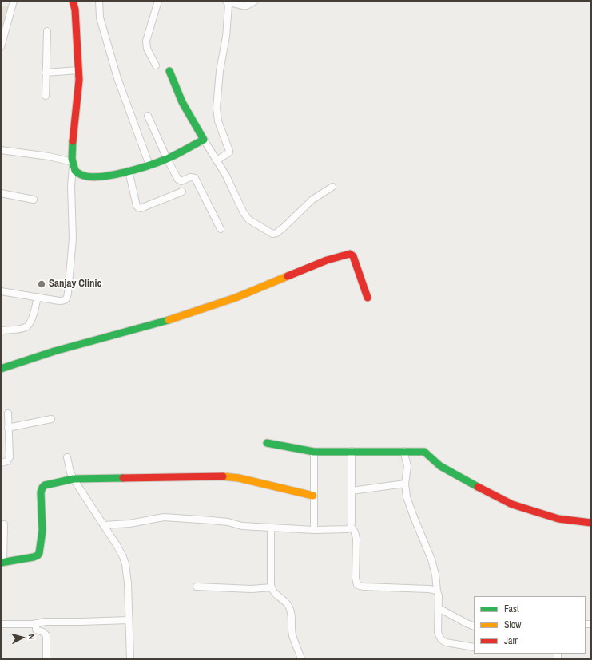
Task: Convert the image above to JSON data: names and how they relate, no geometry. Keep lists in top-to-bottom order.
{
  "places": ["Sanjay Clinic"],
  "legend": ["Fast", "Slow", "Jam"],
  "north": "right"
}
